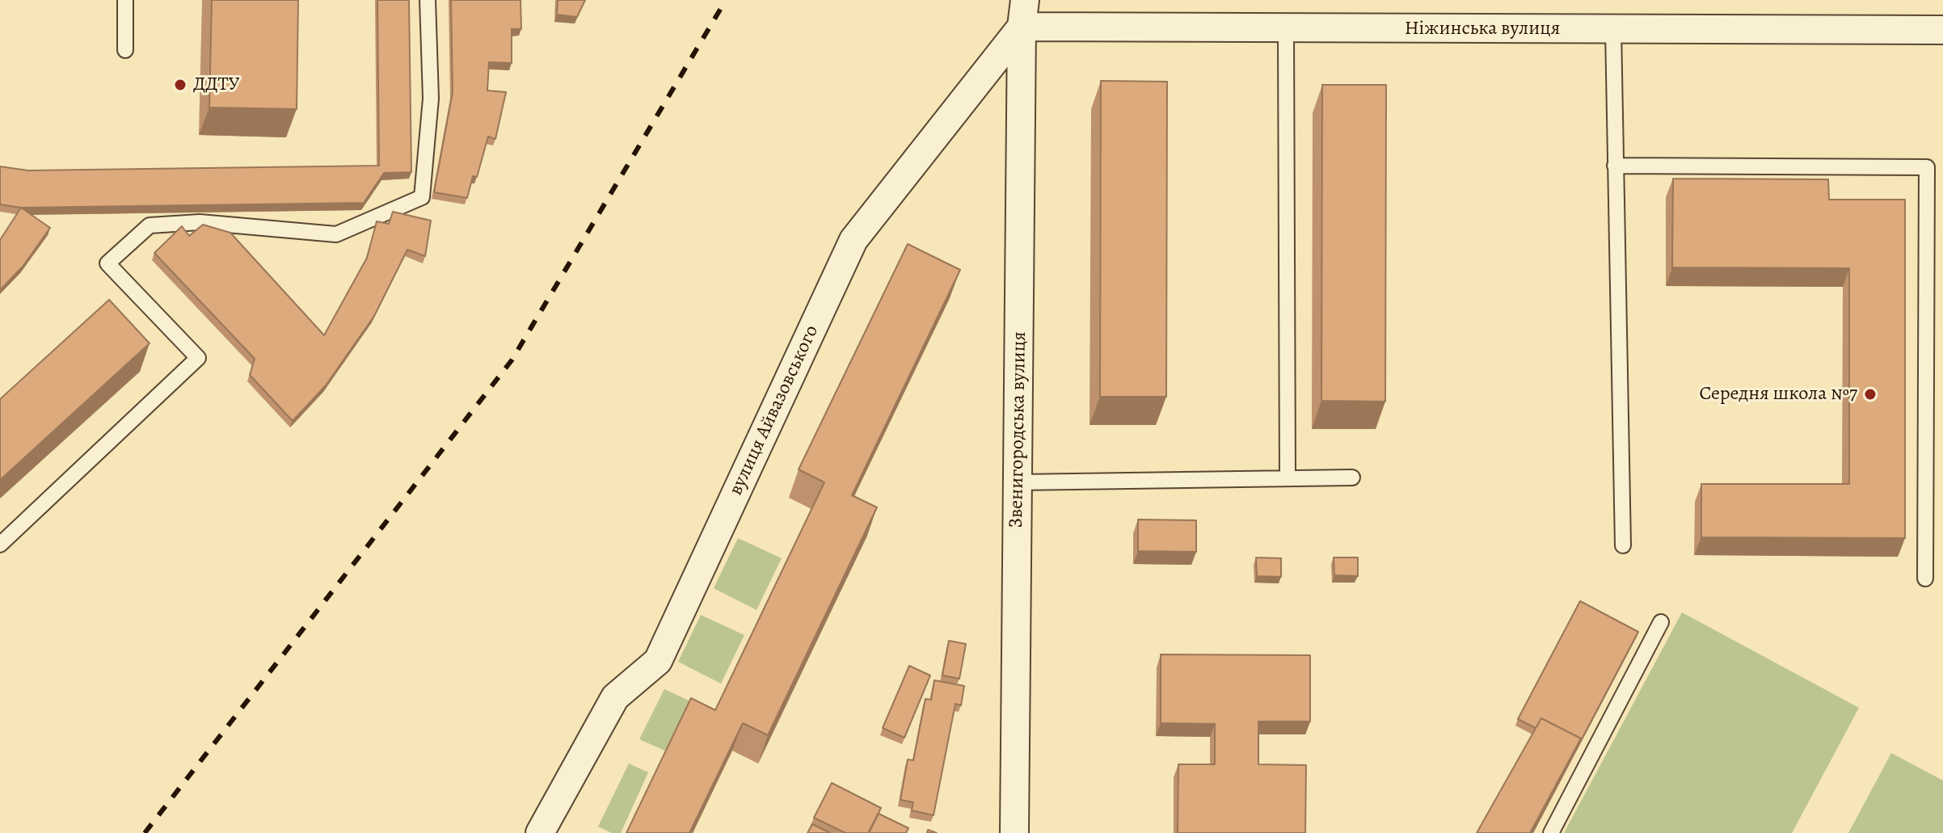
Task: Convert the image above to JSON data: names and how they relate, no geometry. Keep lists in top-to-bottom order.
{
  "streets": {
    "street": ["Ніжинська вулиця", "вулиця Айвазовського", "Звенигородська вулиця"]
  },
  "crossings": [
    ["Ніжинська вулиця", "вулиця Айвазовського"],
    ["Ніжинська вулиця", "Звенигородська вулиця"],
    ["вулиця Айвазовського", "Звенигородська вулиця"]
  ],
  "places": ["ДДТУ", "Середня школа №7"]
}
